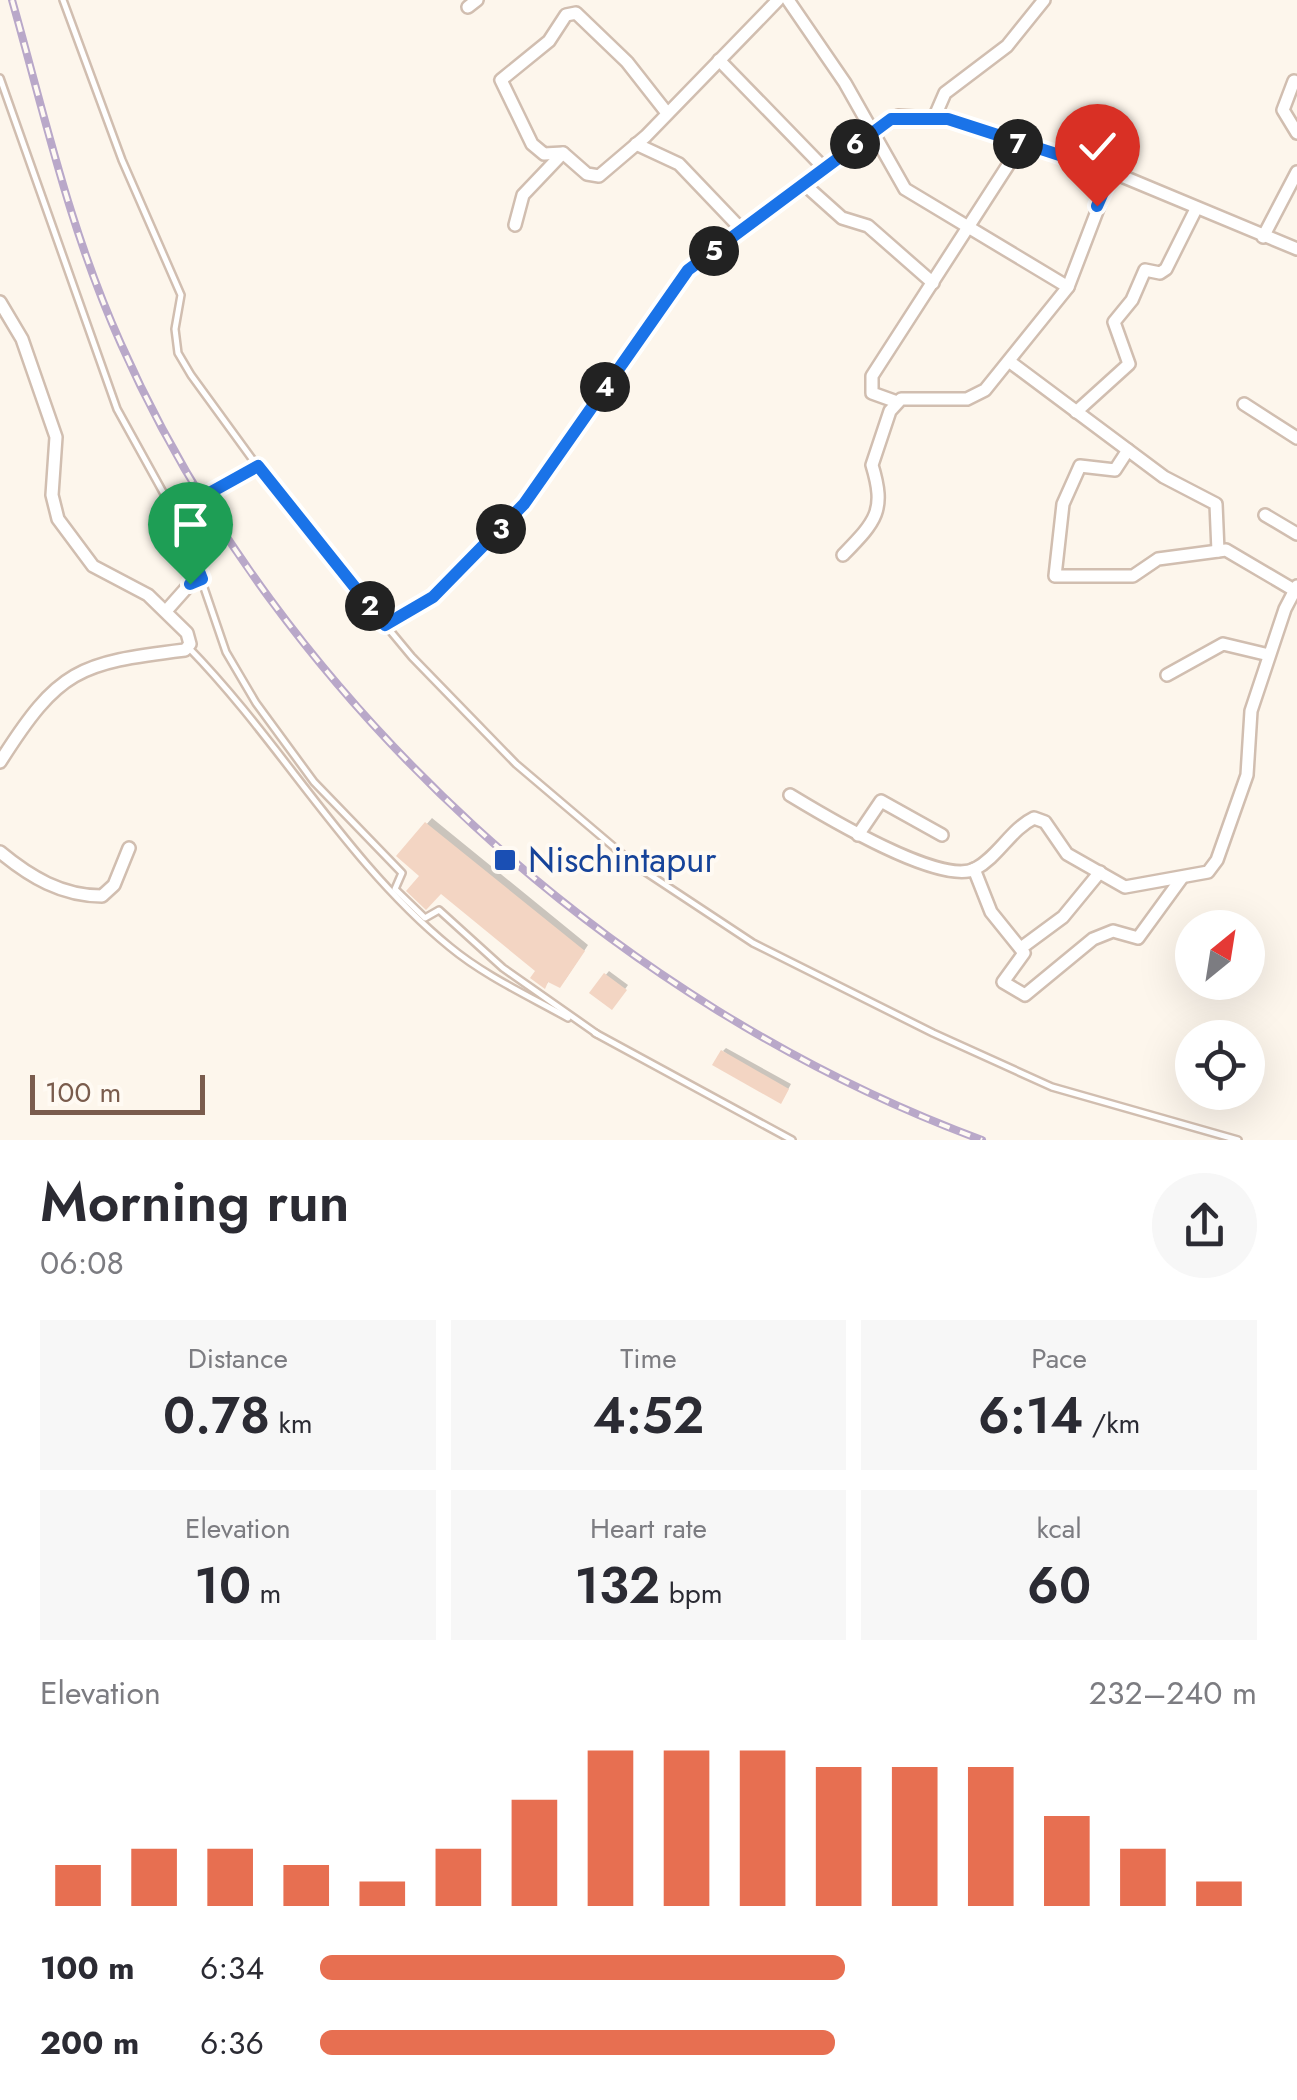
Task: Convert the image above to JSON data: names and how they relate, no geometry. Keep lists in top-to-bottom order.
{
  "places": {
    "transit": ["Nischintapur"]
  },
  "scale_bar": "100 m",
  "north": "top right",
  "page": {
    "pins": [
      "6",
      "7",
      "5",
      "4",
      "3",
      "2"
    ],
    "scale": "100 m",
    "heading": ["Morning run", "06:08"],
    "stats": [
      ["Distance", "0.78 km"],
      ["Time", "4:52"],
      ["Pace", "6:14 /km"],
      ["Elevation", "10 m"],
      ["Heart rate", "132 bpm"],
      ["kcal", "60"]
    ],
    "chart": ["Elevation", "232–240 m"],
    "list": [
      {
        "name": "100 m",
        "note": "6:34"
      },
      {
        "name": "200 m",
        "note": "6:36"
      }
    ]
  }
}
